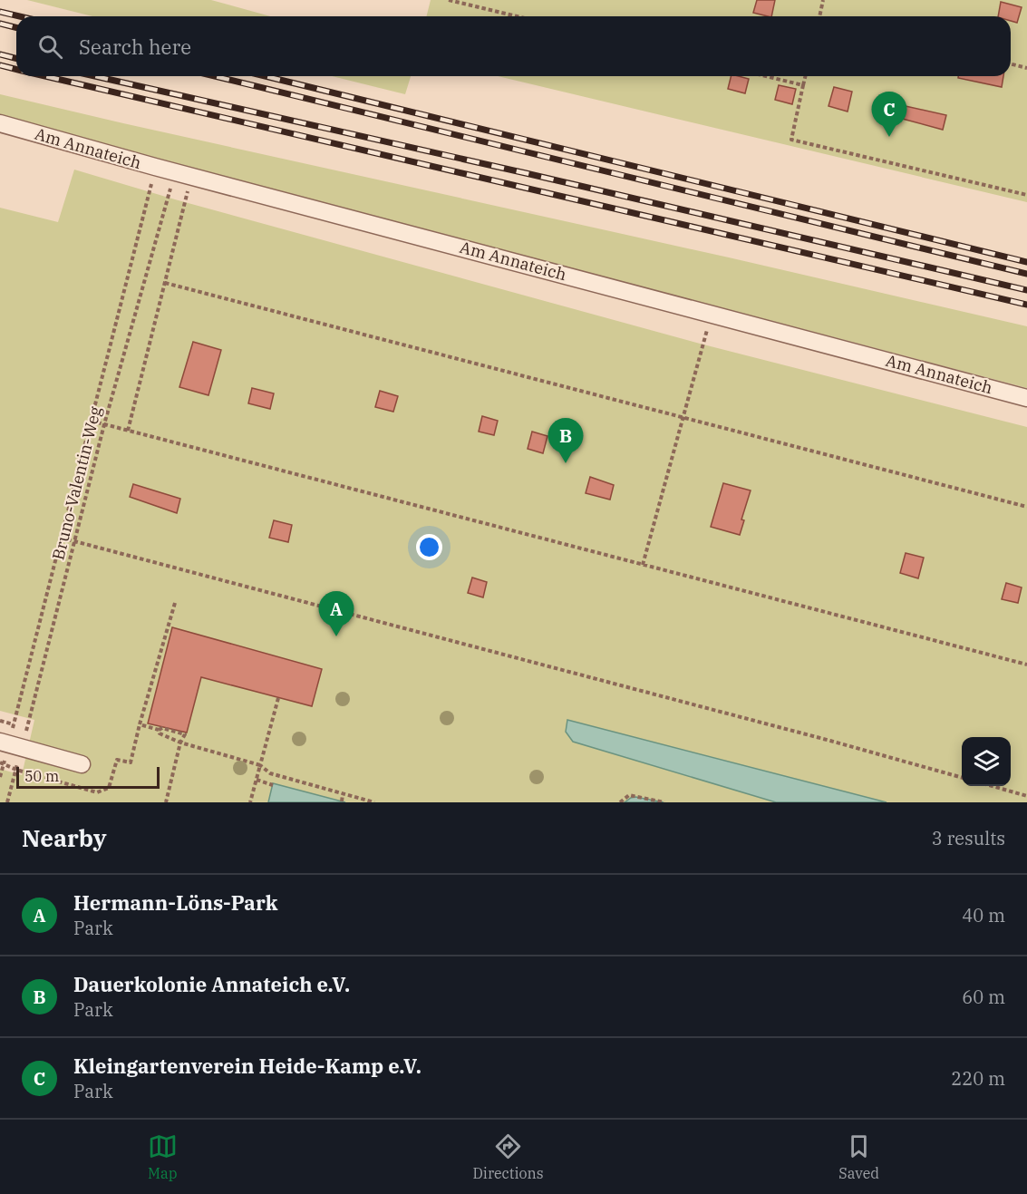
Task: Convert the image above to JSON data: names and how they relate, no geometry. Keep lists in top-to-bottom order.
{
  "streets": {
    "street": ["Am Annateich"],
    "path": ["Bruno-Valentin-Weg"]
  },
  "crossings": [
    ["Am Annateich", "Bruno-Valentin-Weg"]
  ],
  "scale_bar": "50 m",
  "page": {
    "search": "Search here",
    "pins": ["C", "B", "A"],
    "scale": "50 m",
    "heading": ["Nearby", "3 results"],
    "list": [
      {
        "mark": "A",
        "name": "Hermann-Löns-Park",
        "note": "Park",
        "value": "40 m"
      },
      {
        "mark": "B",
        "name": "Dauerkolonie Annateich e.V.",
        "note": "Park",
        "value": "60 m"
      },
      {
        "mark": "C",
        "name": "Kleingartenverein Heide-Kamp e.V.",
        "note": "Park",
        "value": "220 m"
      }
    ],
    "nav": ["Map", "Directions", "Saved"]
  }
}
